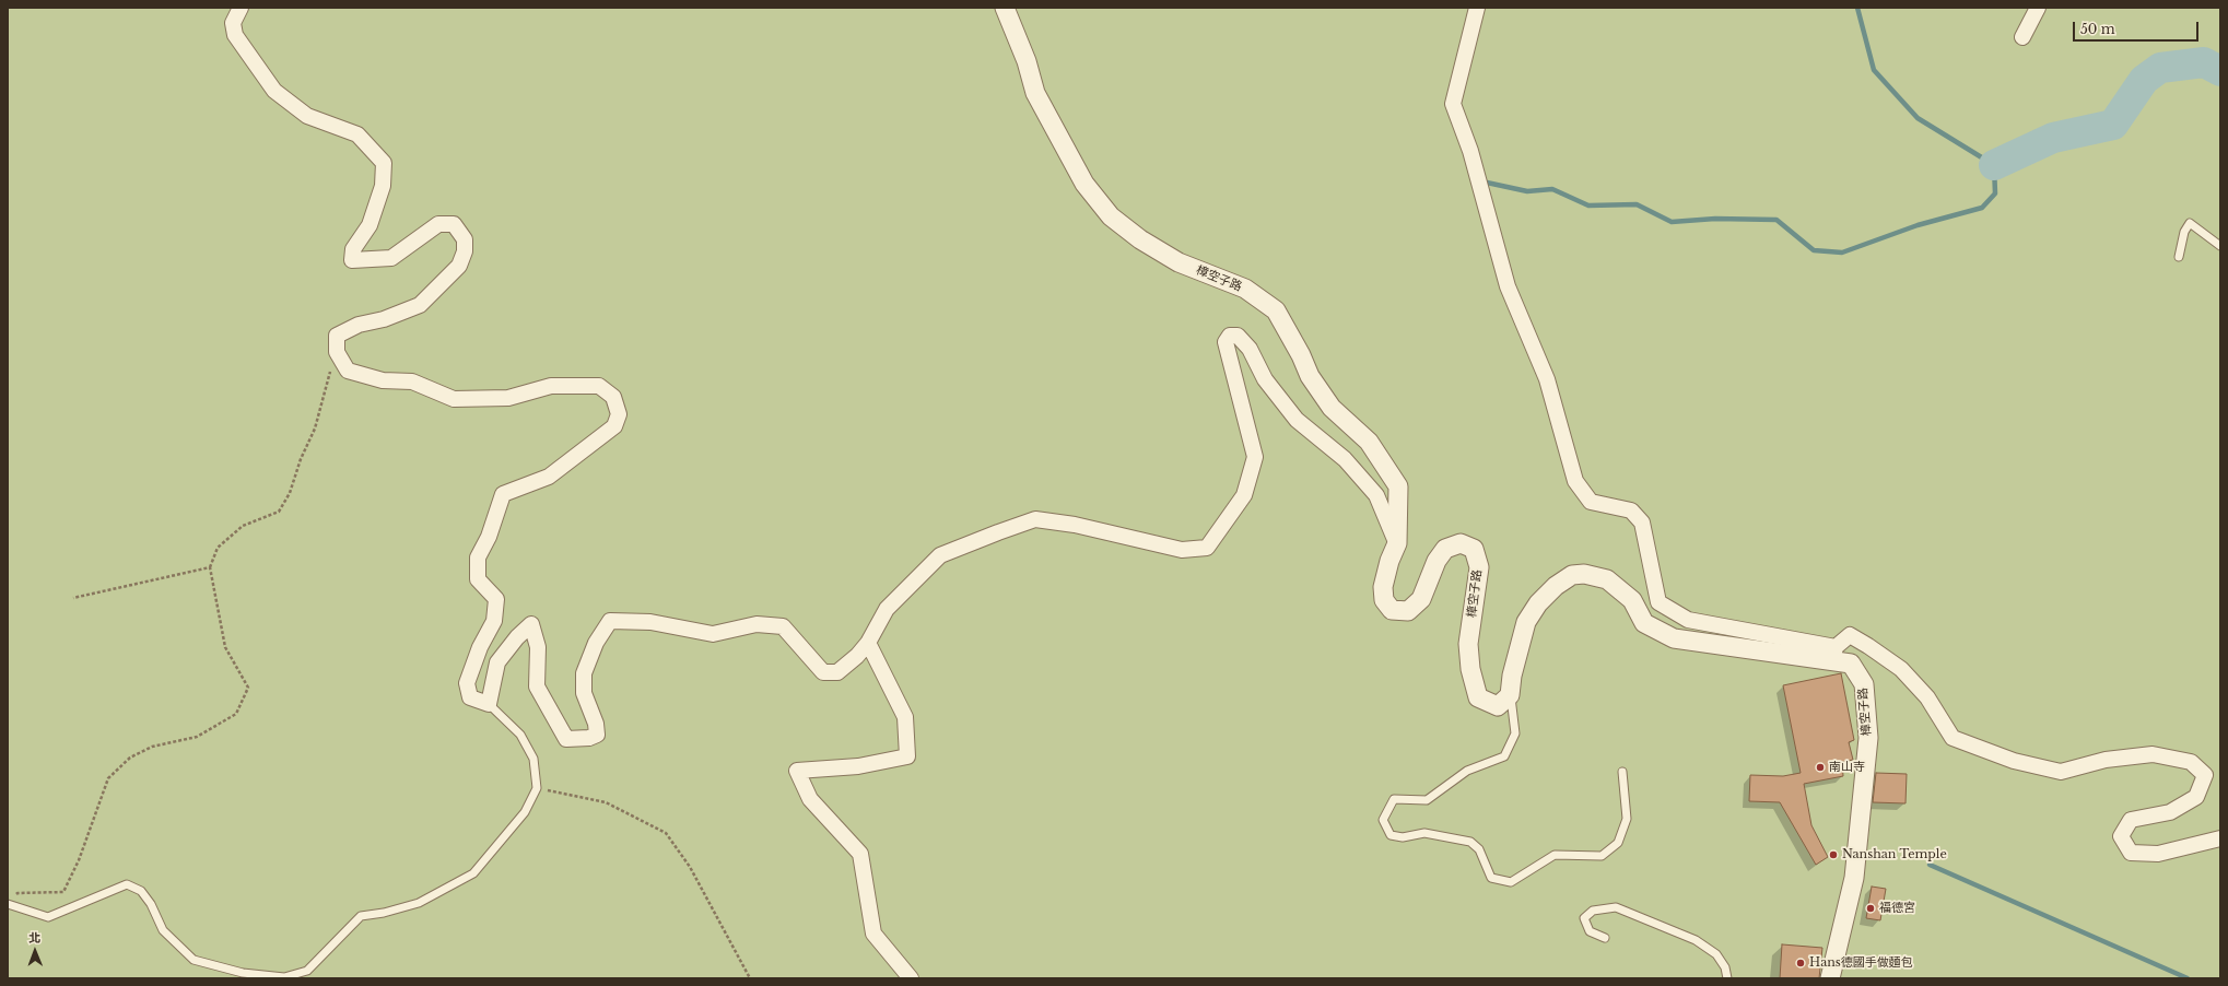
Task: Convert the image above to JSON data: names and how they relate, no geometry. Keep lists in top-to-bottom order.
{
  "streets": {
    "street": ["樟空子路"]
  },
  "places": [
    "南山寺",
    "Nanshan Temple",
    "福德宮",
    "Hans德國手做麵包"
  ],
  "scale_bar": "50 m",
  "north": "top"
}
